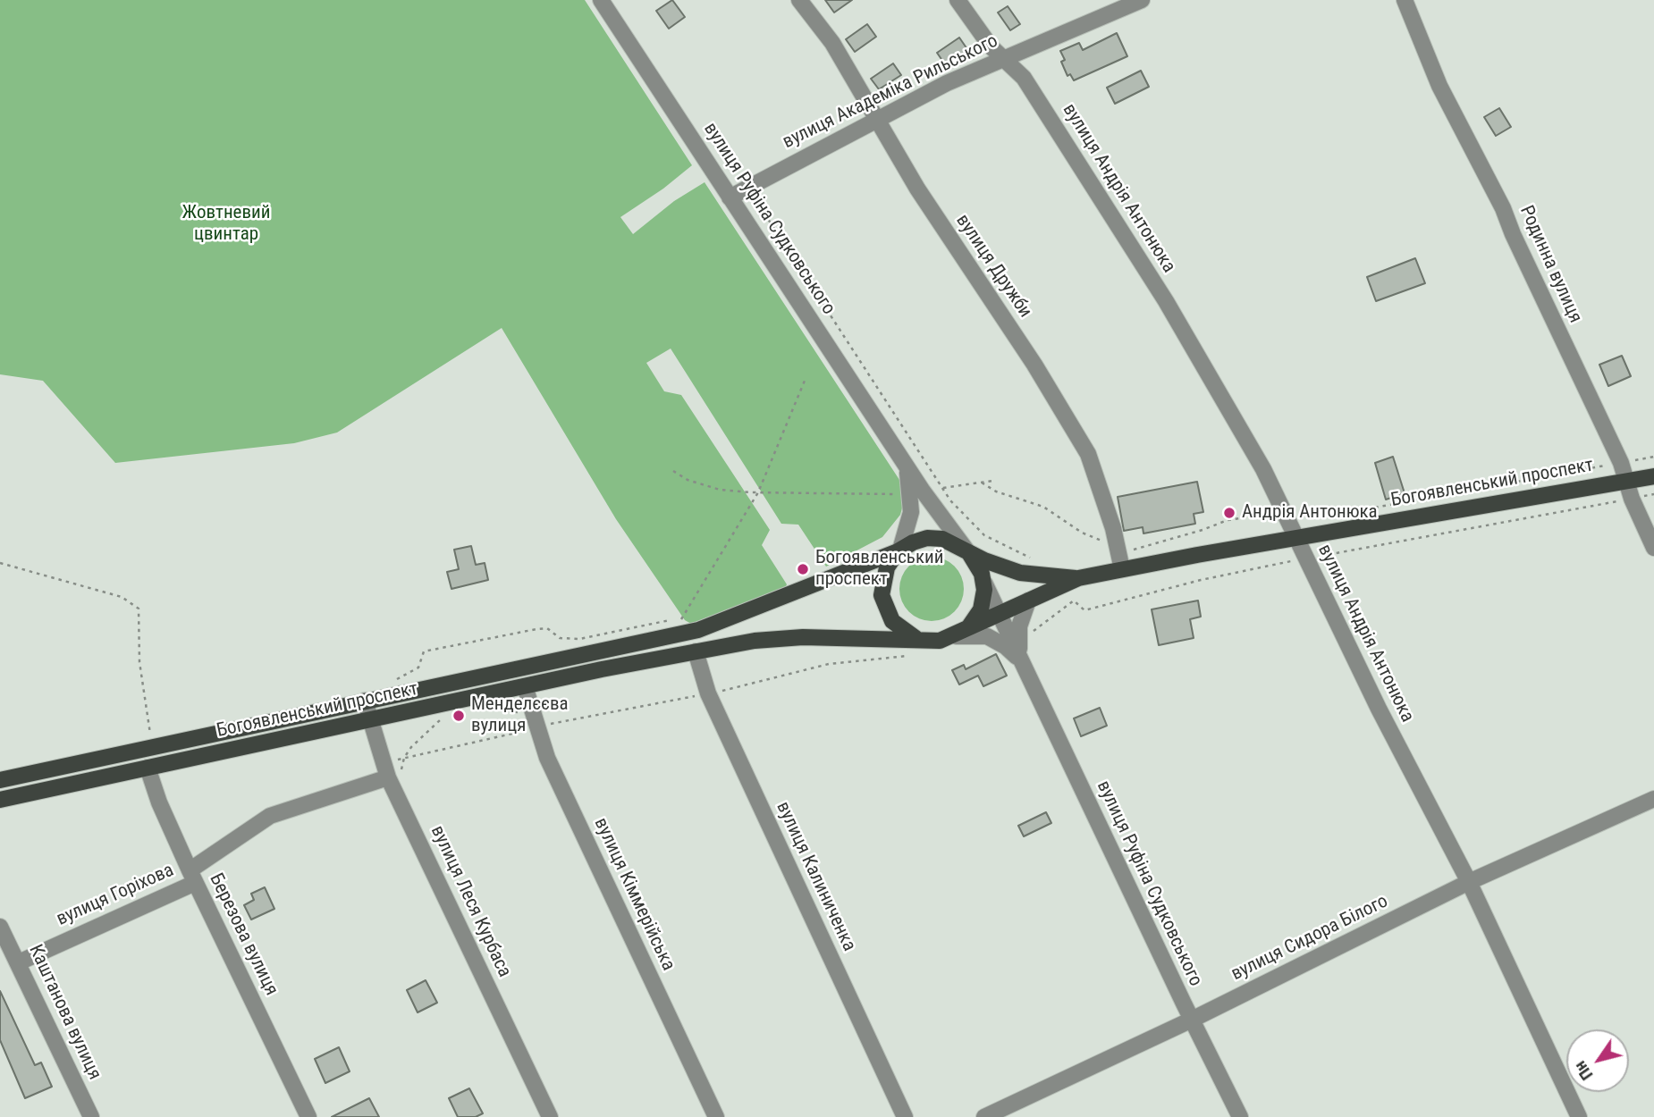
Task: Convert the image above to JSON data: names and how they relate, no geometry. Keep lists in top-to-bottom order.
{
  "streets": {
    "main road": ["вулиця Руфіна Судковського", "Богоявленський проспект"],
    "street": [
      "вулиця Академіка Рильського",
      "вулиця Андрія Антонюка",
      "Родинна вулиця",
      "вулиця Дружби",
      "вулиця Калиниченка",
      "вулиця Кіммерійська",
      "вулиця Горіхова",
      "вулиця Леся Курбаса",
      "Березова вулиця",
      "вулиця Сидора Білого",
      "Каштанова вулиця"
    ]
  },
  "crossings": [
    ["вулиця Академіка Рильського", "вулиця Андрія Антонюка"],
    ["вулиця Академіка Рильського", "вулиця Руфіна Судковського"],
    ["вулиця Академіка Рильського", "вулиця Дружби"],
    ["вулиця Андрія Антонюка", "Богоявленський проспект"],
    ["вулиця Андрія Антонюка", "вулиця Сидора Білого"],
    ["вулиця Руфіна Судковського", "Богоявленський проспект"],
    ["вулиця Руфіна Судковського", "вулиця Сидора Білого"],
    ["Родинна вулиця", "Богоявленський проспект"],
    ["вулиця Дружби", "Богоявленський проспект"],
    ["Богоявленський проспект", "вулиця Калиниченка"],
    ["Богоявленський проспект", "вулиця Кіммерійська"],
    ["Богоявленський проспект", "вулиця Леся Курбаса"],
    ["Богоявленський проспект", "Березова вулиця"],
    ["вулиця Горіхова", "вулиця Леся Курбаса"],
    ["вулиця Горіхова", "Березова вулиця"],
    ["вулиця Горіхова", "Каштанова вулиця"]
  ],
  "parks": ["Жовтневий цвинтар"],
  "places": ["Андрія Антонюка", "Богоявленський проспект", "Менделєєва вулиця"],
  "north": "bottom left"
}
